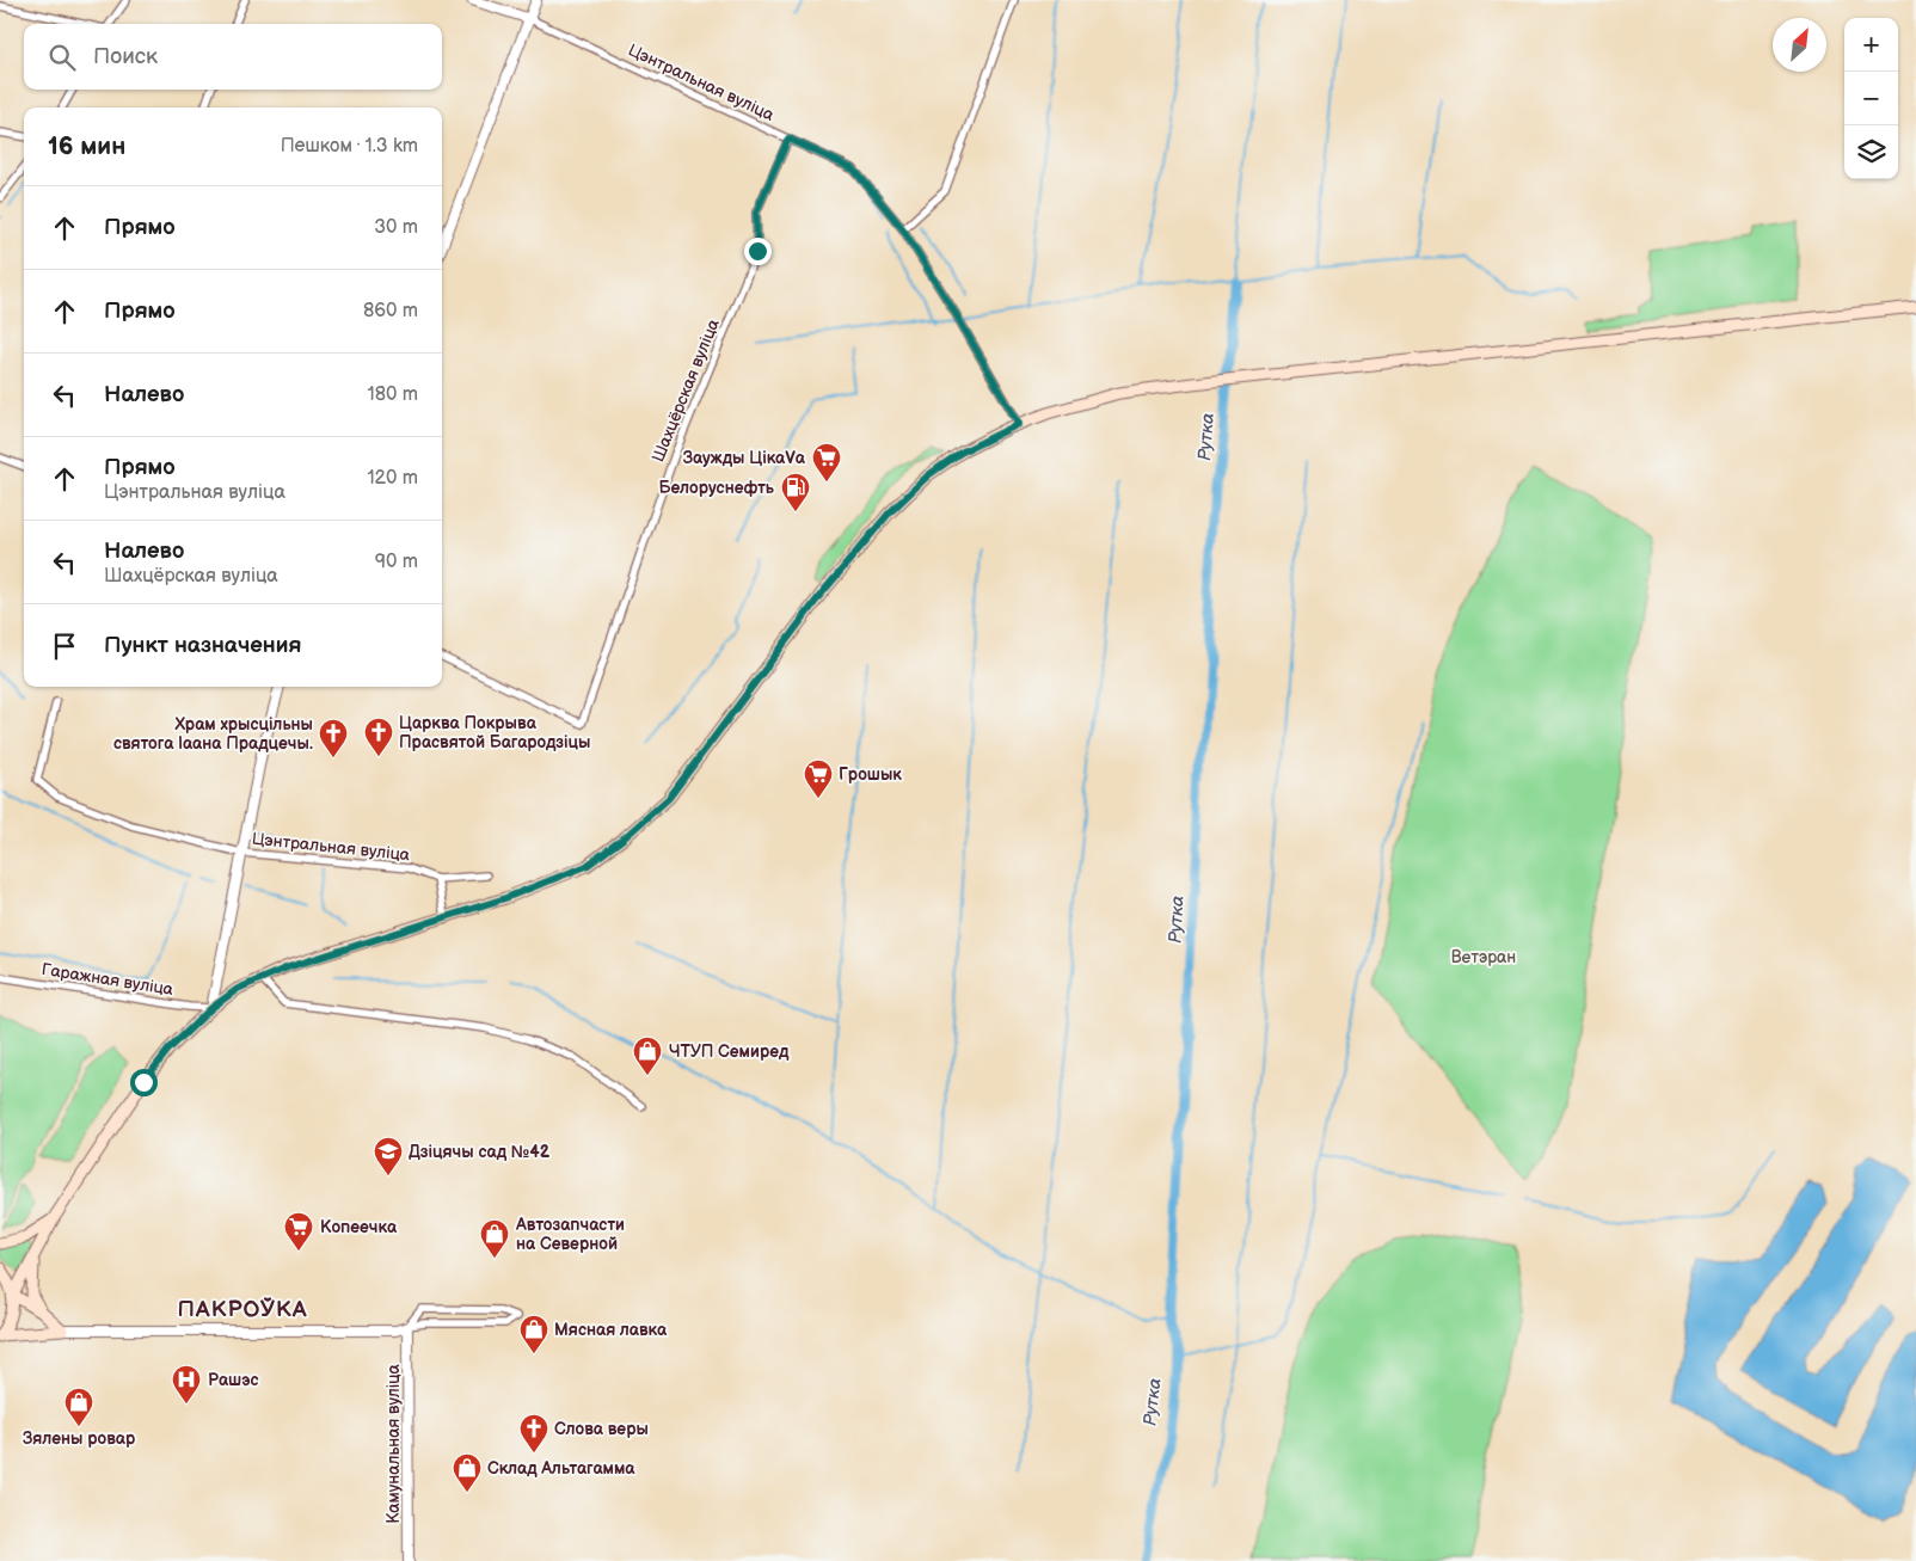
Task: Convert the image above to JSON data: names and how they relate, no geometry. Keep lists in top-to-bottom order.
{
  "streets": {
    "street": [
      "Цэнтральная вуліца",
      "Шахцёрская вуліца",
      "Гаражная вуліца",
      "Камунальная вуліца"
    ]
  },
  "crossings": [
    ["Цэнтральная вуліца", "Шахцёрская вуліца"]
  ],
  "districts": ["ПАКРОЎКА"],
  "water": ["Рутка"],
  "parks": ["Ветэран"],
  "places": {
    "supermarket": ["Заужды ЦікаVа", "Грошык", "Копеечка"],
    "fuel station": ["Белоруснефть"],
    "church": ["Царква Покрыва Прасвятой Багародзіцы", "Храм хрысцільны святога Іаана Прадцечы.", "Слова веры"],
    "shop": [
      "ЧТУП Семиред",
      "Автозапчасти на Северной",
      "Мясная лавка",
      "Зялены ровар",
      "Склад Альтагамма"
    ],
    "school or university": ["Дзіцячы сад №42"],
    "hospital": ["Рашэс"]
  },
  "north": "top right",
  "page": {
    "map_buttons": ["+", "−"],
    "search": "Поиск",
    "heading": ["16 мин", "Пешком · 1.3 km"],
    "list": [
      ["Прямо", "30 m"],
      ["Прямо", "860 m"],
      ["Налево", "180 m"],
      ["Прямо", "Цэнтральная вуліца", "120 m"],
      ["Налево", "Шахцёрская вуліца", "90 m"],
      "Пункт назначения"
    ]
  }
}
